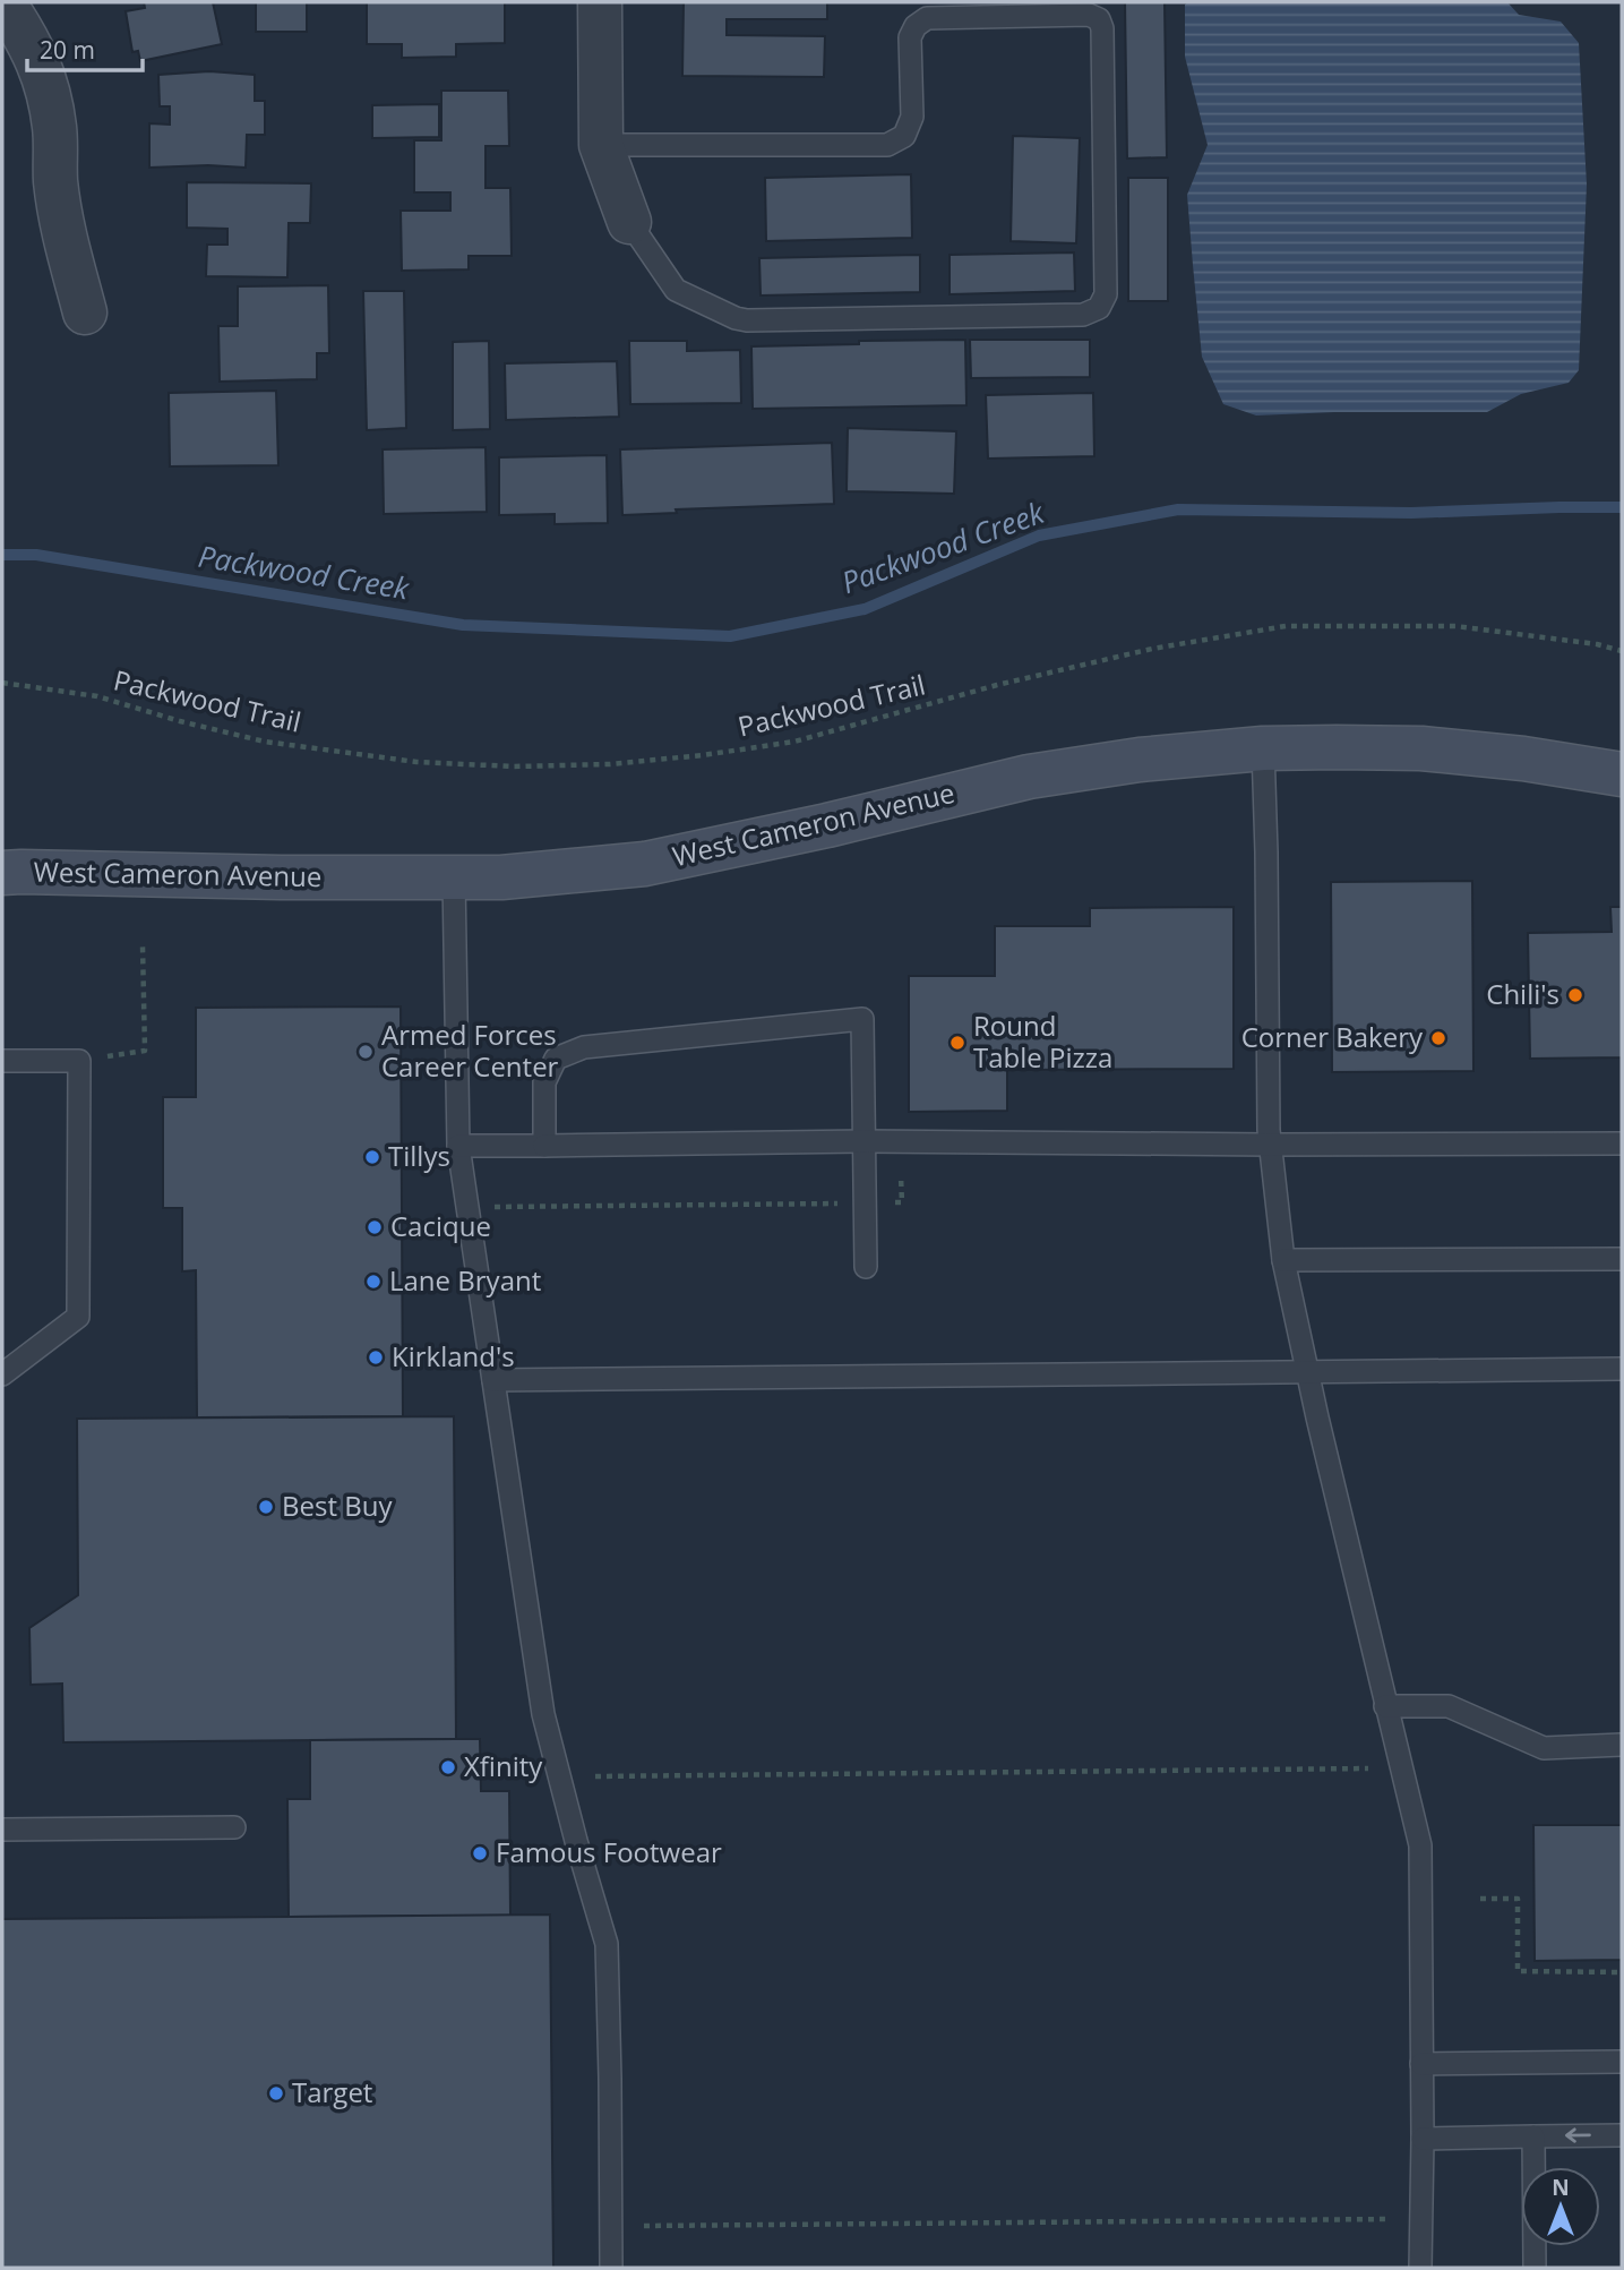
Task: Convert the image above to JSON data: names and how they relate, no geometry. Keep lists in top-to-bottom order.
{
  "streets": {
    "street": ["West Cameron Avenue"],
    "path": ["Packwood Trail"]
  },
  "water": ["Packwood Creek"],
  "places": [
    "Chili's",
    "Corner Bakery",
    "Round Table Pizza",
    "Armed Forces Career Center",
    "Tillys",
    "Cacique",
    "Lane Bryant",
    "Kirkland's",
    "Best Buy",
    "Xfinity",
    "Famous Footwear",
    "Target"
  ],
  "scale_bar": "20 m",
  "north": "top"
}
